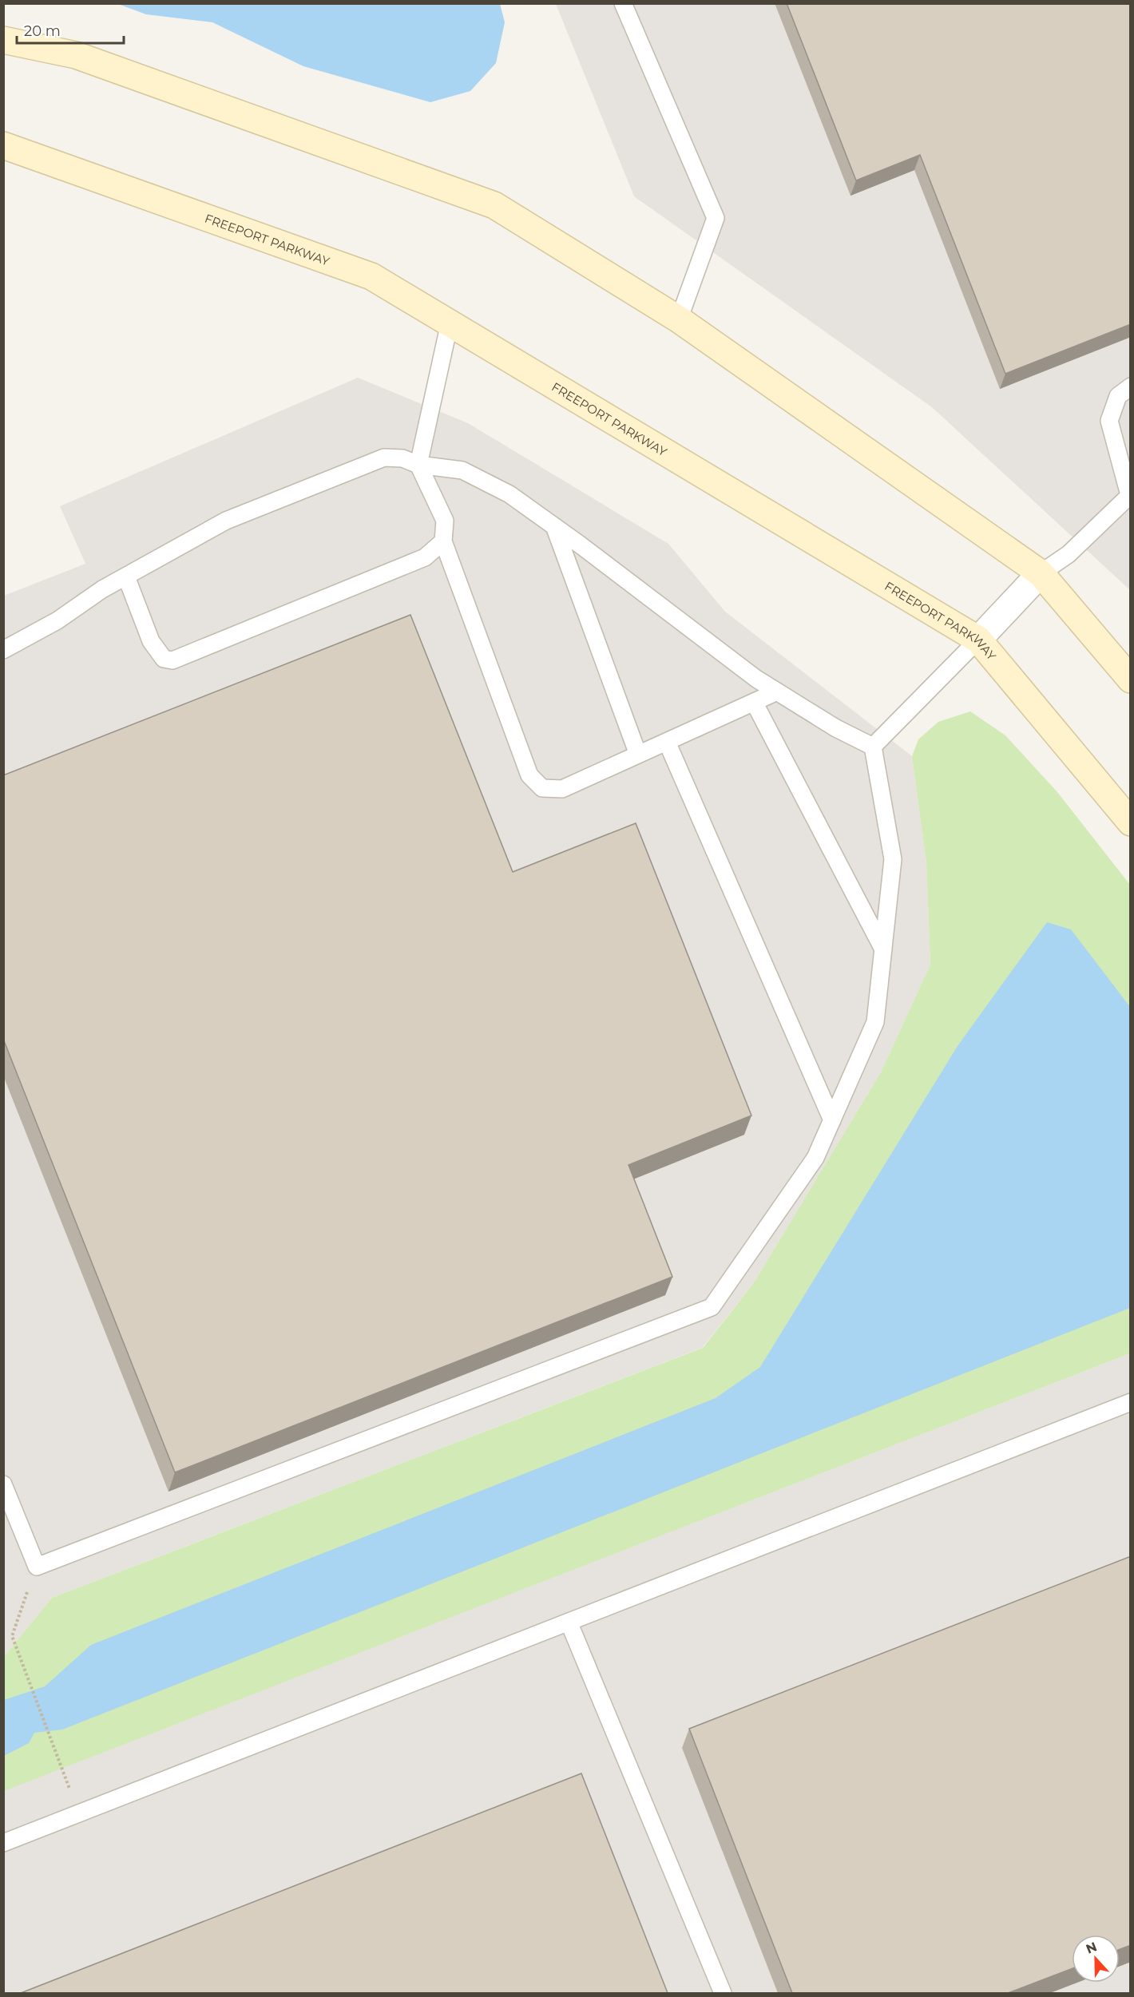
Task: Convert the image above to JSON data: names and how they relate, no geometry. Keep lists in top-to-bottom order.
{
  "streets": {
    "main road": ["FREEPORT PARKWAY"]
  },
  "scale_bar": "20 m",
  "north": "top"
}
